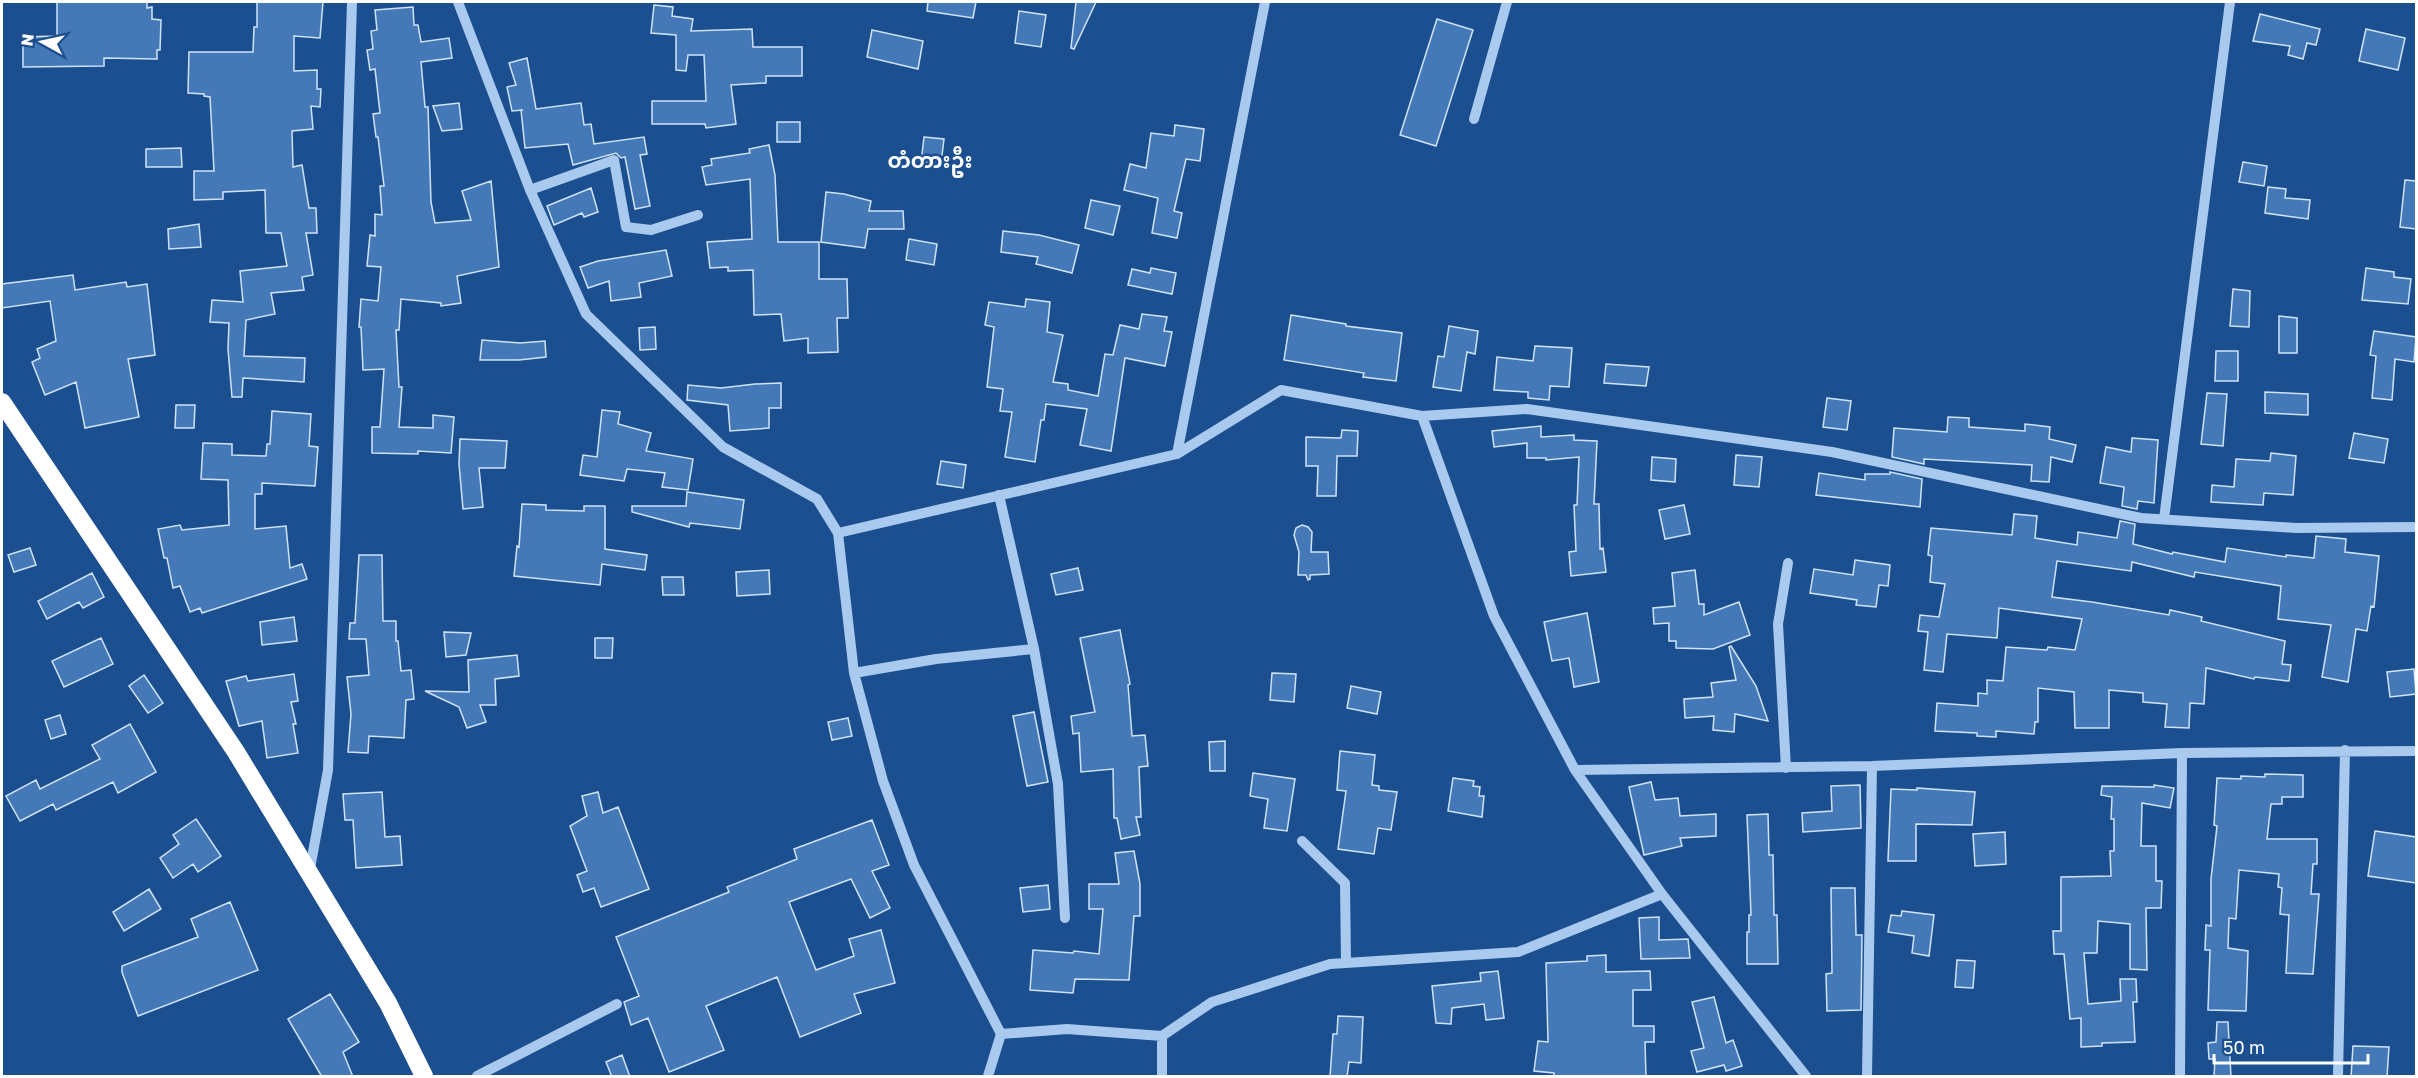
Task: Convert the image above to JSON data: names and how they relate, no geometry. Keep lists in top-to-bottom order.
{
  "districts": ["တံတားဦး"],
  "scale_bar": "50 m",
  "north": "left"
}
